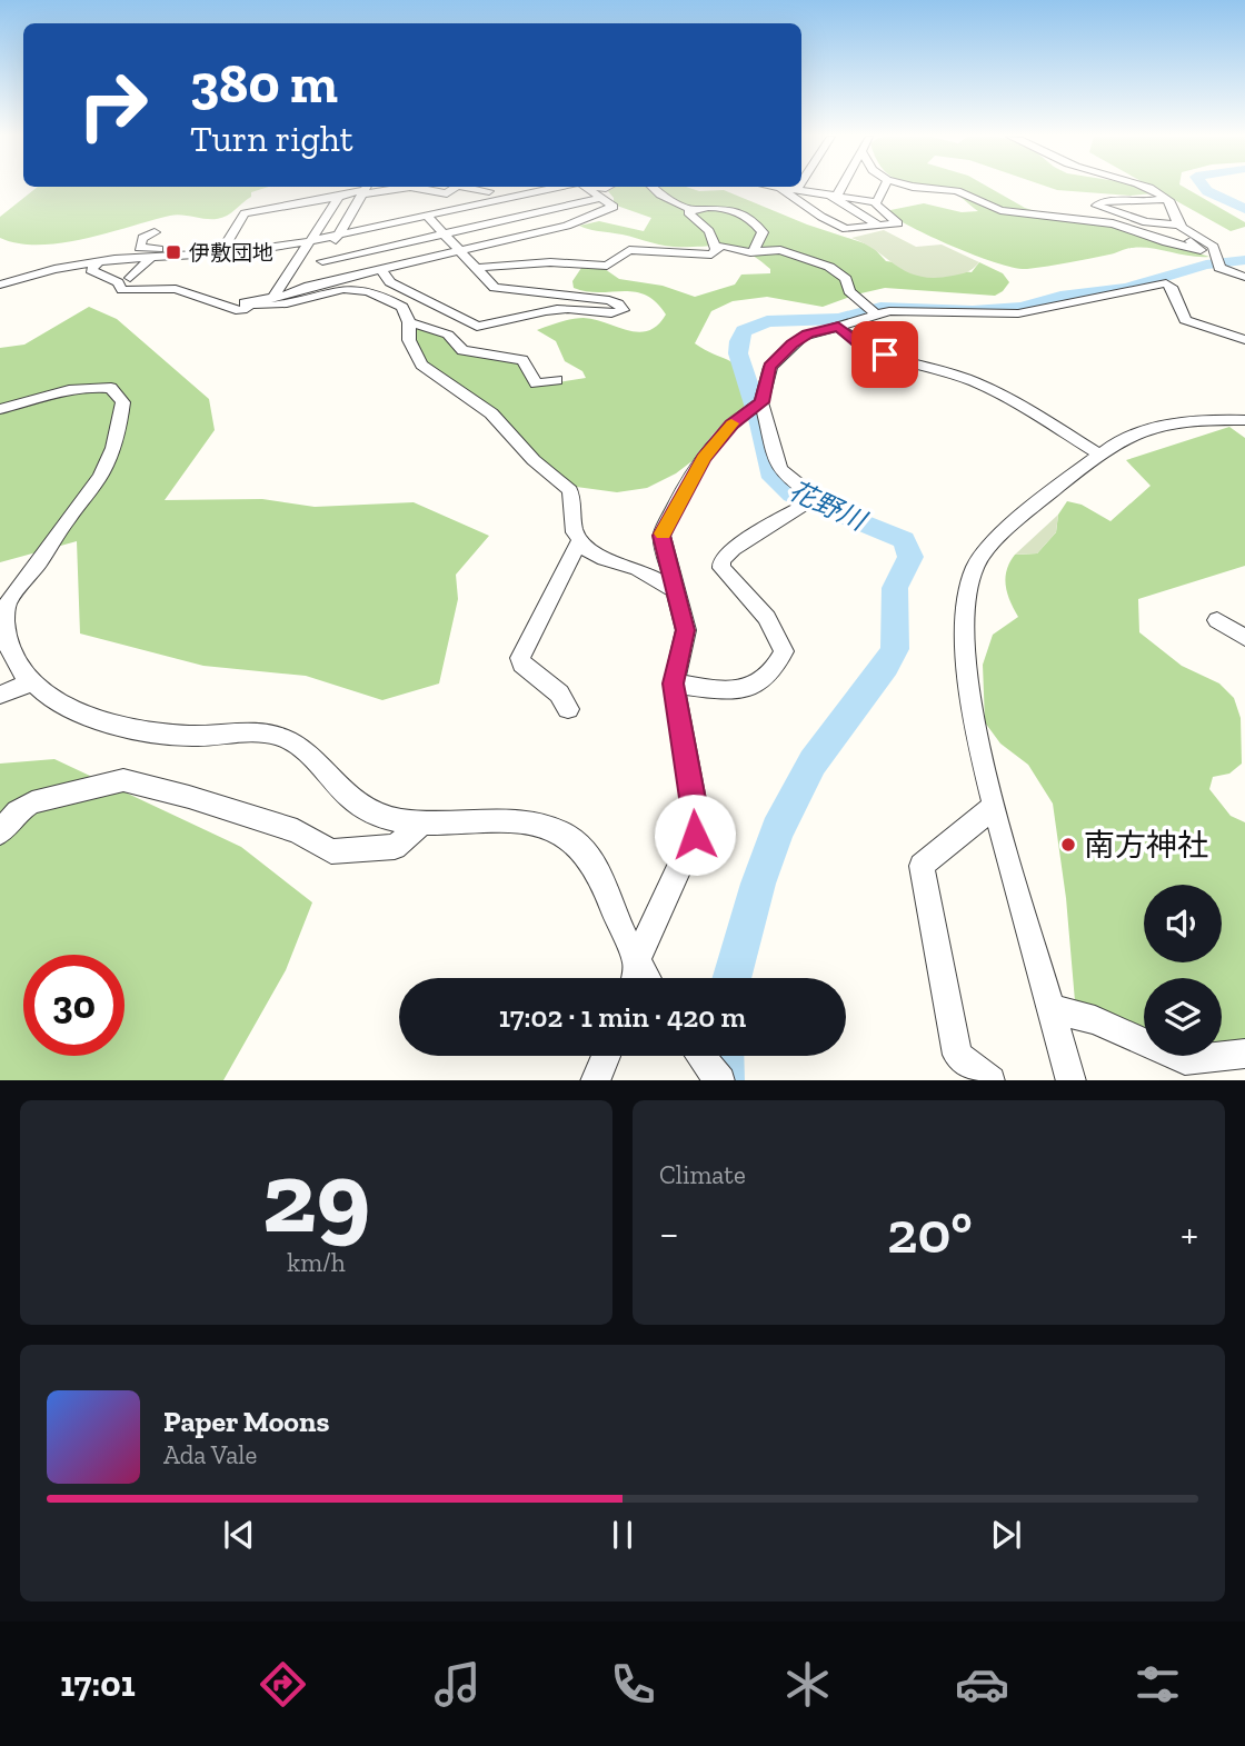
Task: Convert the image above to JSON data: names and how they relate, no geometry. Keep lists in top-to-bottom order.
{
  "water": ["花野川"],
  "places": {
    "transit": ["伊敷団地"],
    "other": ["南方神社"]
  },
  "page": {
    "turn": ["380 m", "Turn right"],
    "limit": "30",
    "trip": "17:02 · 1 min · 420 m",
    "tile": [
      ["29", "km/h"],
      "Climate"
    ],
    "heat": ["−", "20°", "+"],
    "song": ["Paper Moons", "Ada Vale"],
    "tabs": "17:01"
  }
}
